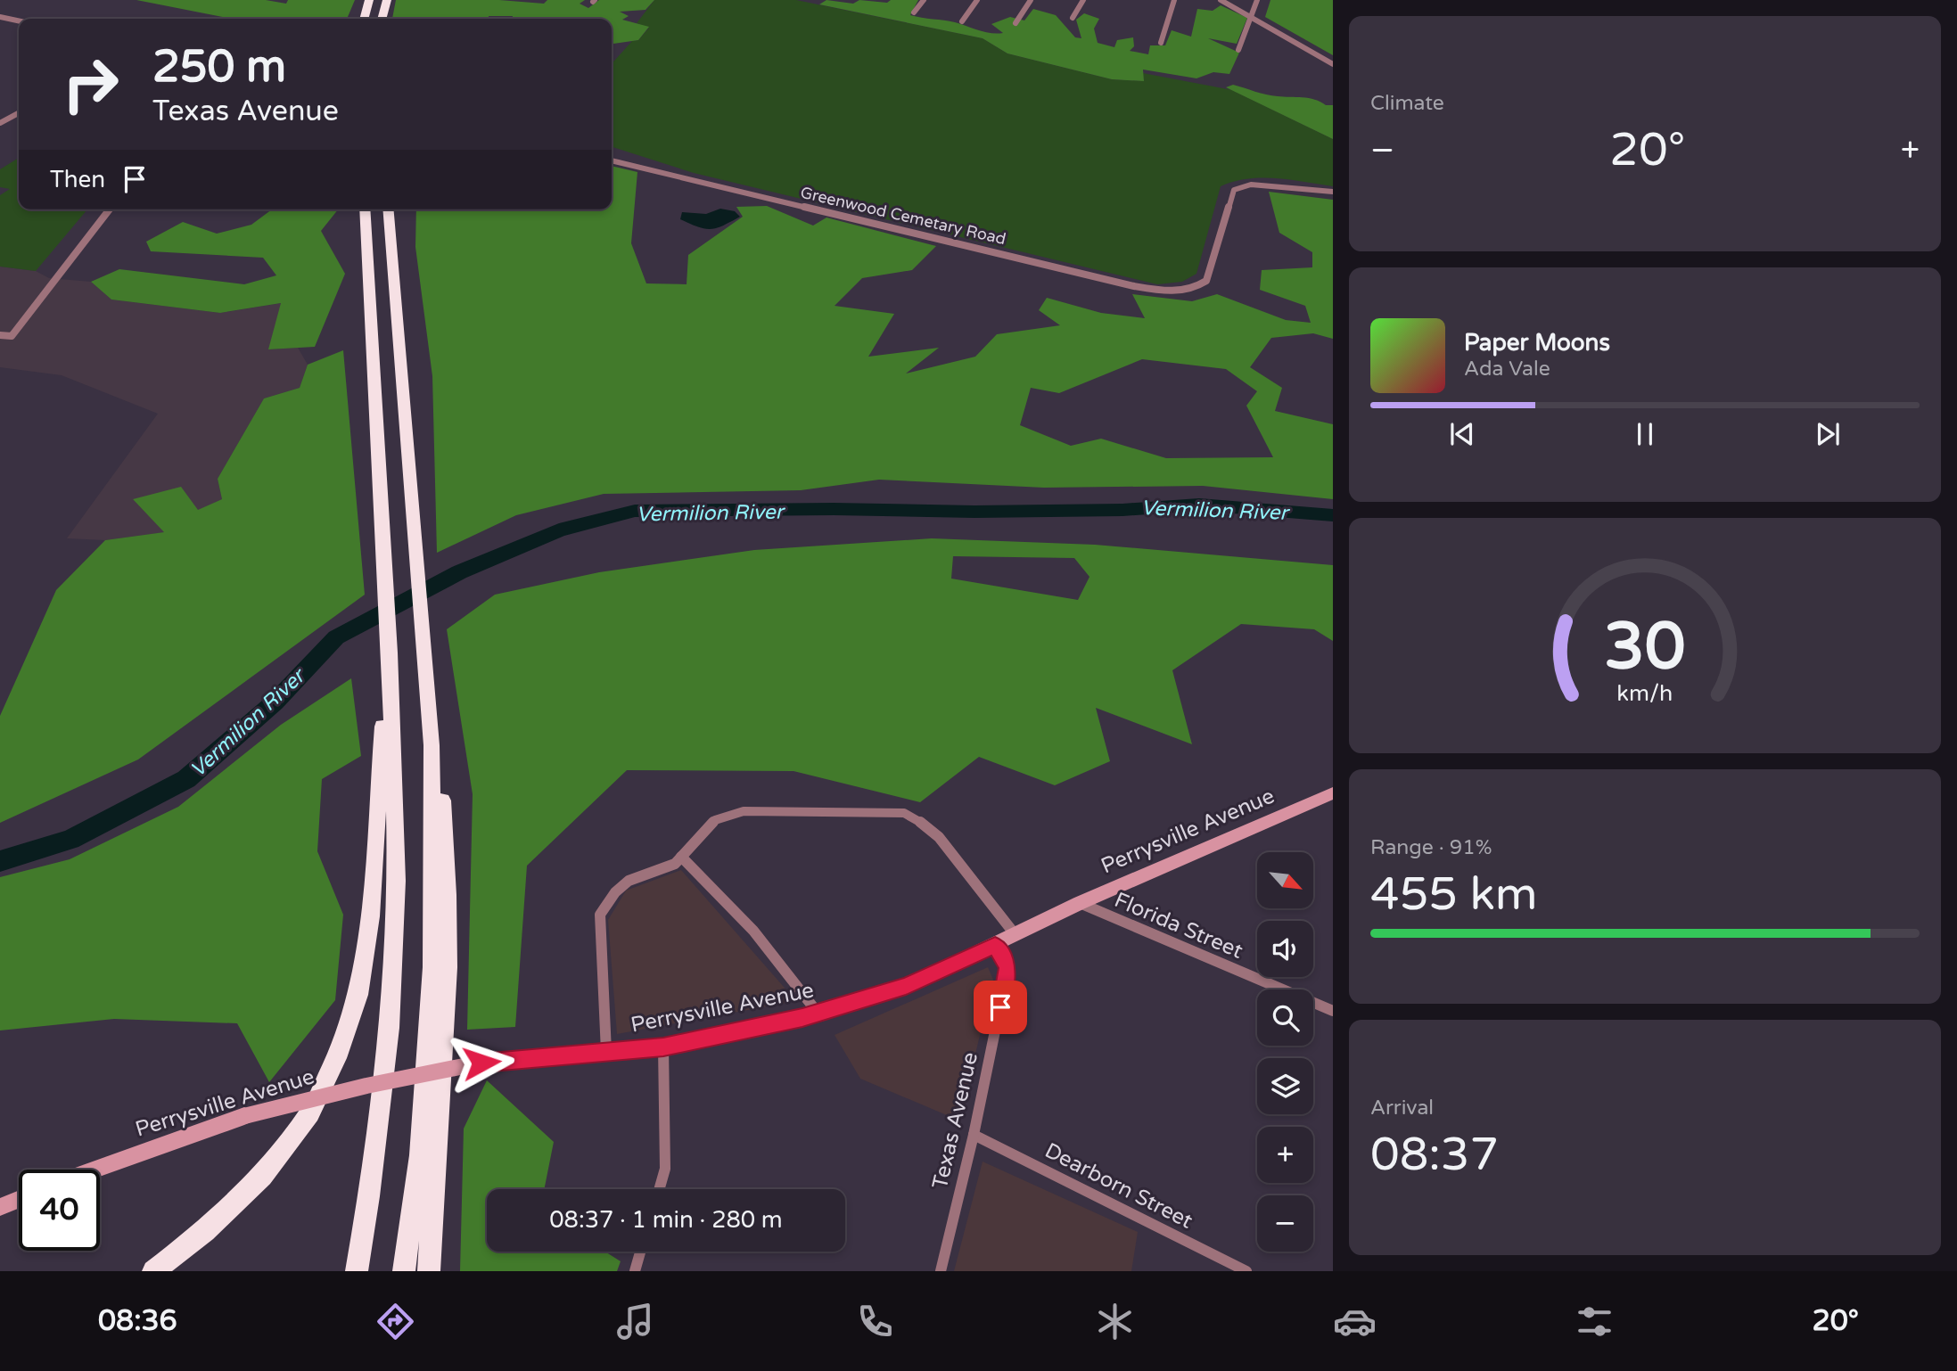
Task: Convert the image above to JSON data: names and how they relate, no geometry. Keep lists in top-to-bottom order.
{
  "streets": {
    "street": [
      "Greenwood Cemetary Road",
      "Perrysville Avenue",
      "Florida Street",
      "Texas Avenue",
      "Dearborn Street"
    ]
  },
  "crossings": [
    ["Perrysville Avenue", "Florida Street"],
    ["Perrysville Avenue", "Texas Avenue"],
    ["Texas Avenue", "Dearborn Street"]
  ],
  "water": ["Vermilion River"],
  "north": "bottom right",
  "page": {
    "tile": [
      "Climate",
      ["Range · 91%", "455 km"],
      ["Arrival", "08:37"]
    ],
    "turn": ["250 m", "Texas Avenue"],
    "heat": ["−", "20°", "+"],
    "then": "Then",
    "song": ["Paper Moons", "Ada Vale"],
    "map_buttons": ["+", "−"],
    "limit": "40",
    "trip": "08:37 · 1 min · 280 m",
    "tabs": ["08:36", "20°"],
    "gauge": ["30", "km/h"]
  }
}
